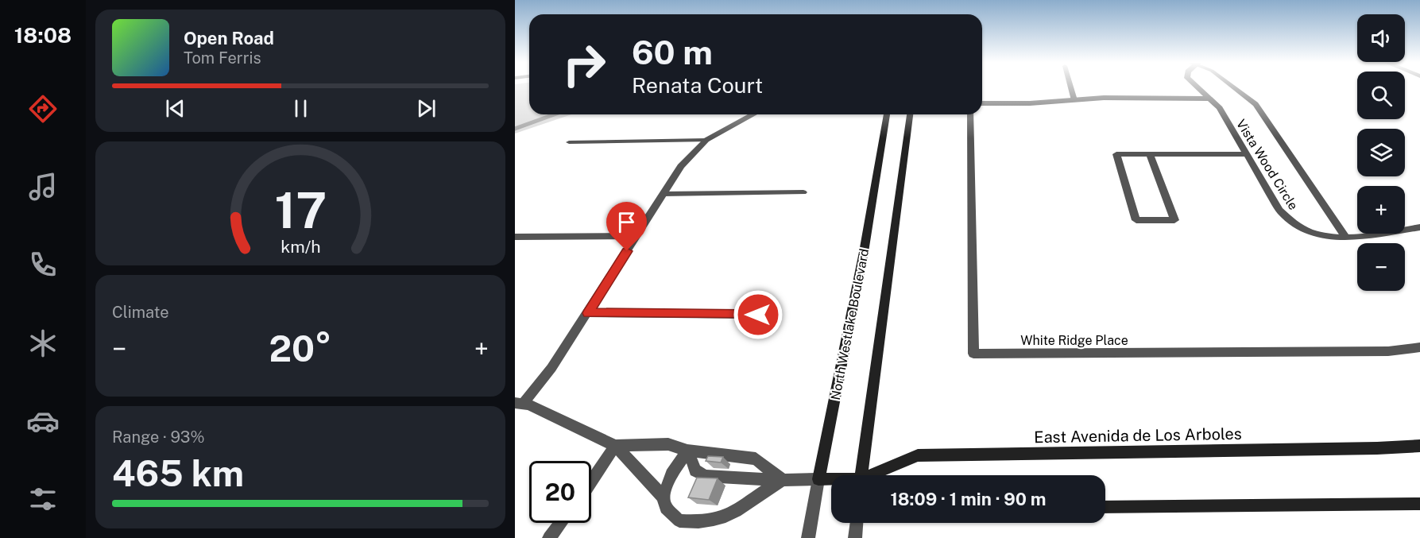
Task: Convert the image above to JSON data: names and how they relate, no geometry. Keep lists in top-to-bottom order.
{
  "streets": {
    "main road": ["North Westlake Boulevard", "East Avenida de Los Arboles"],
    "street": ["Vista Wood Circle", "White Ridge Place"]
  },
  "crossings": [
    ["North Westlake Boulevard", "East Avenida de Los Arboles"]
  ],
  "page": {
    "tabs": "18:08",
    "map_buttons": ["+", "−"],
    "turn": ["60 m", "Renata Court"],
    "song": ["Open Road", "Tom Ferris"],
    "tile": [
      "Climate",
      ["Range · 93%", "465 km"]
    ],
    "heat": ["−", "20°", "+"],
    "limit": "20",
    "trip": "18:09 · 1 min · 90 m",
    "gauge": ["17", "km/h"]
  }
}
